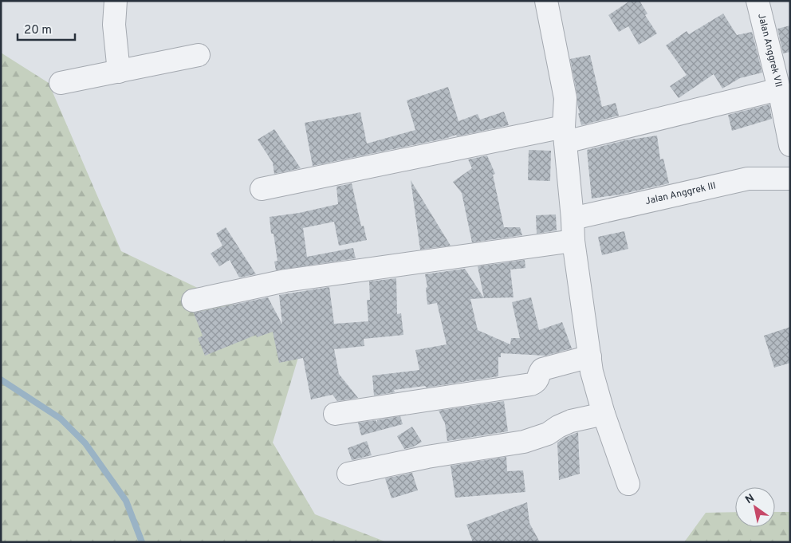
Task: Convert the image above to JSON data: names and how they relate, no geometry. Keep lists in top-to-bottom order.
{
  "streets": {
    "street": ["Jalan Anggrek VII", "Jalan Anggrek III"]
  },
  "scale_bar": "20 m",
  "north": "top left"
}
